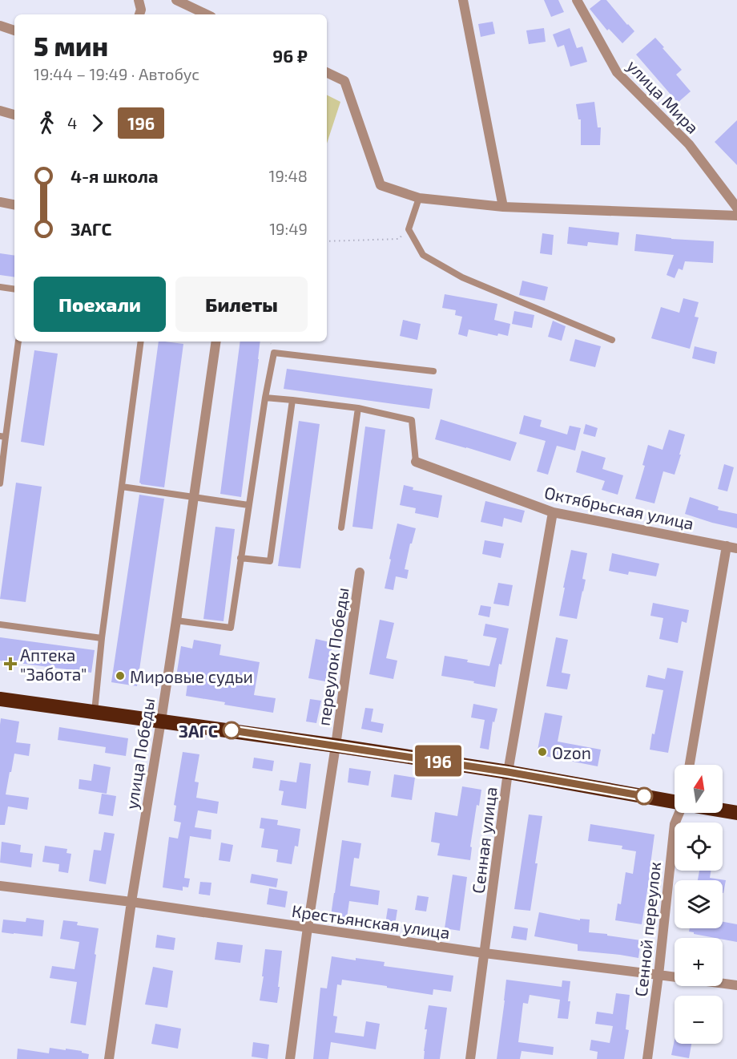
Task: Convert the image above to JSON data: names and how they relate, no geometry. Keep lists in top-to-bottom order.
{
  "streets": {
    "street": [
      "улица Мира",
      "Октябрьская улица",
      "переулок Победы",
      "улица Победы",
      "Сенная улица",
      "Крестьянская улица",
      "Сенной переулок"
    ]
  },
  "crossings": [
    ["Октябрьская улица", "Сенная улица"],
    ["переулок Победы", "Крестьянская улица"],
    ["улица Победы", "Крестьянская улица"],
    ["Сенная улица", "Крестьянская улица"],
    ["Крестьянская улица", "Сенной переулок"]
  ],
  "places": {
    "health": ["Аптека \"Забота\""],
    "other": ["Мировые судьи", "ЗАГС", "Ozon"]
  },
  "lines": ["bus line 196"],
  "north": "top",
  "page": {
    "on_map": "196",
    "heading": ["5 мин", "19:44 – 19:49 · Автобус", "96 ₽"],
    "legs": ["4", "196"],
    "list": [
      {
        "name": "4-я школа",
        "value": "19:48"
      },
      {
        "name": "ЗАГС",
        "value": "19:49"
      }
    ],
    "buttons": ["Поехали", "Билеты"],
    "map_buttons": ["+", "−"]
  }
}
